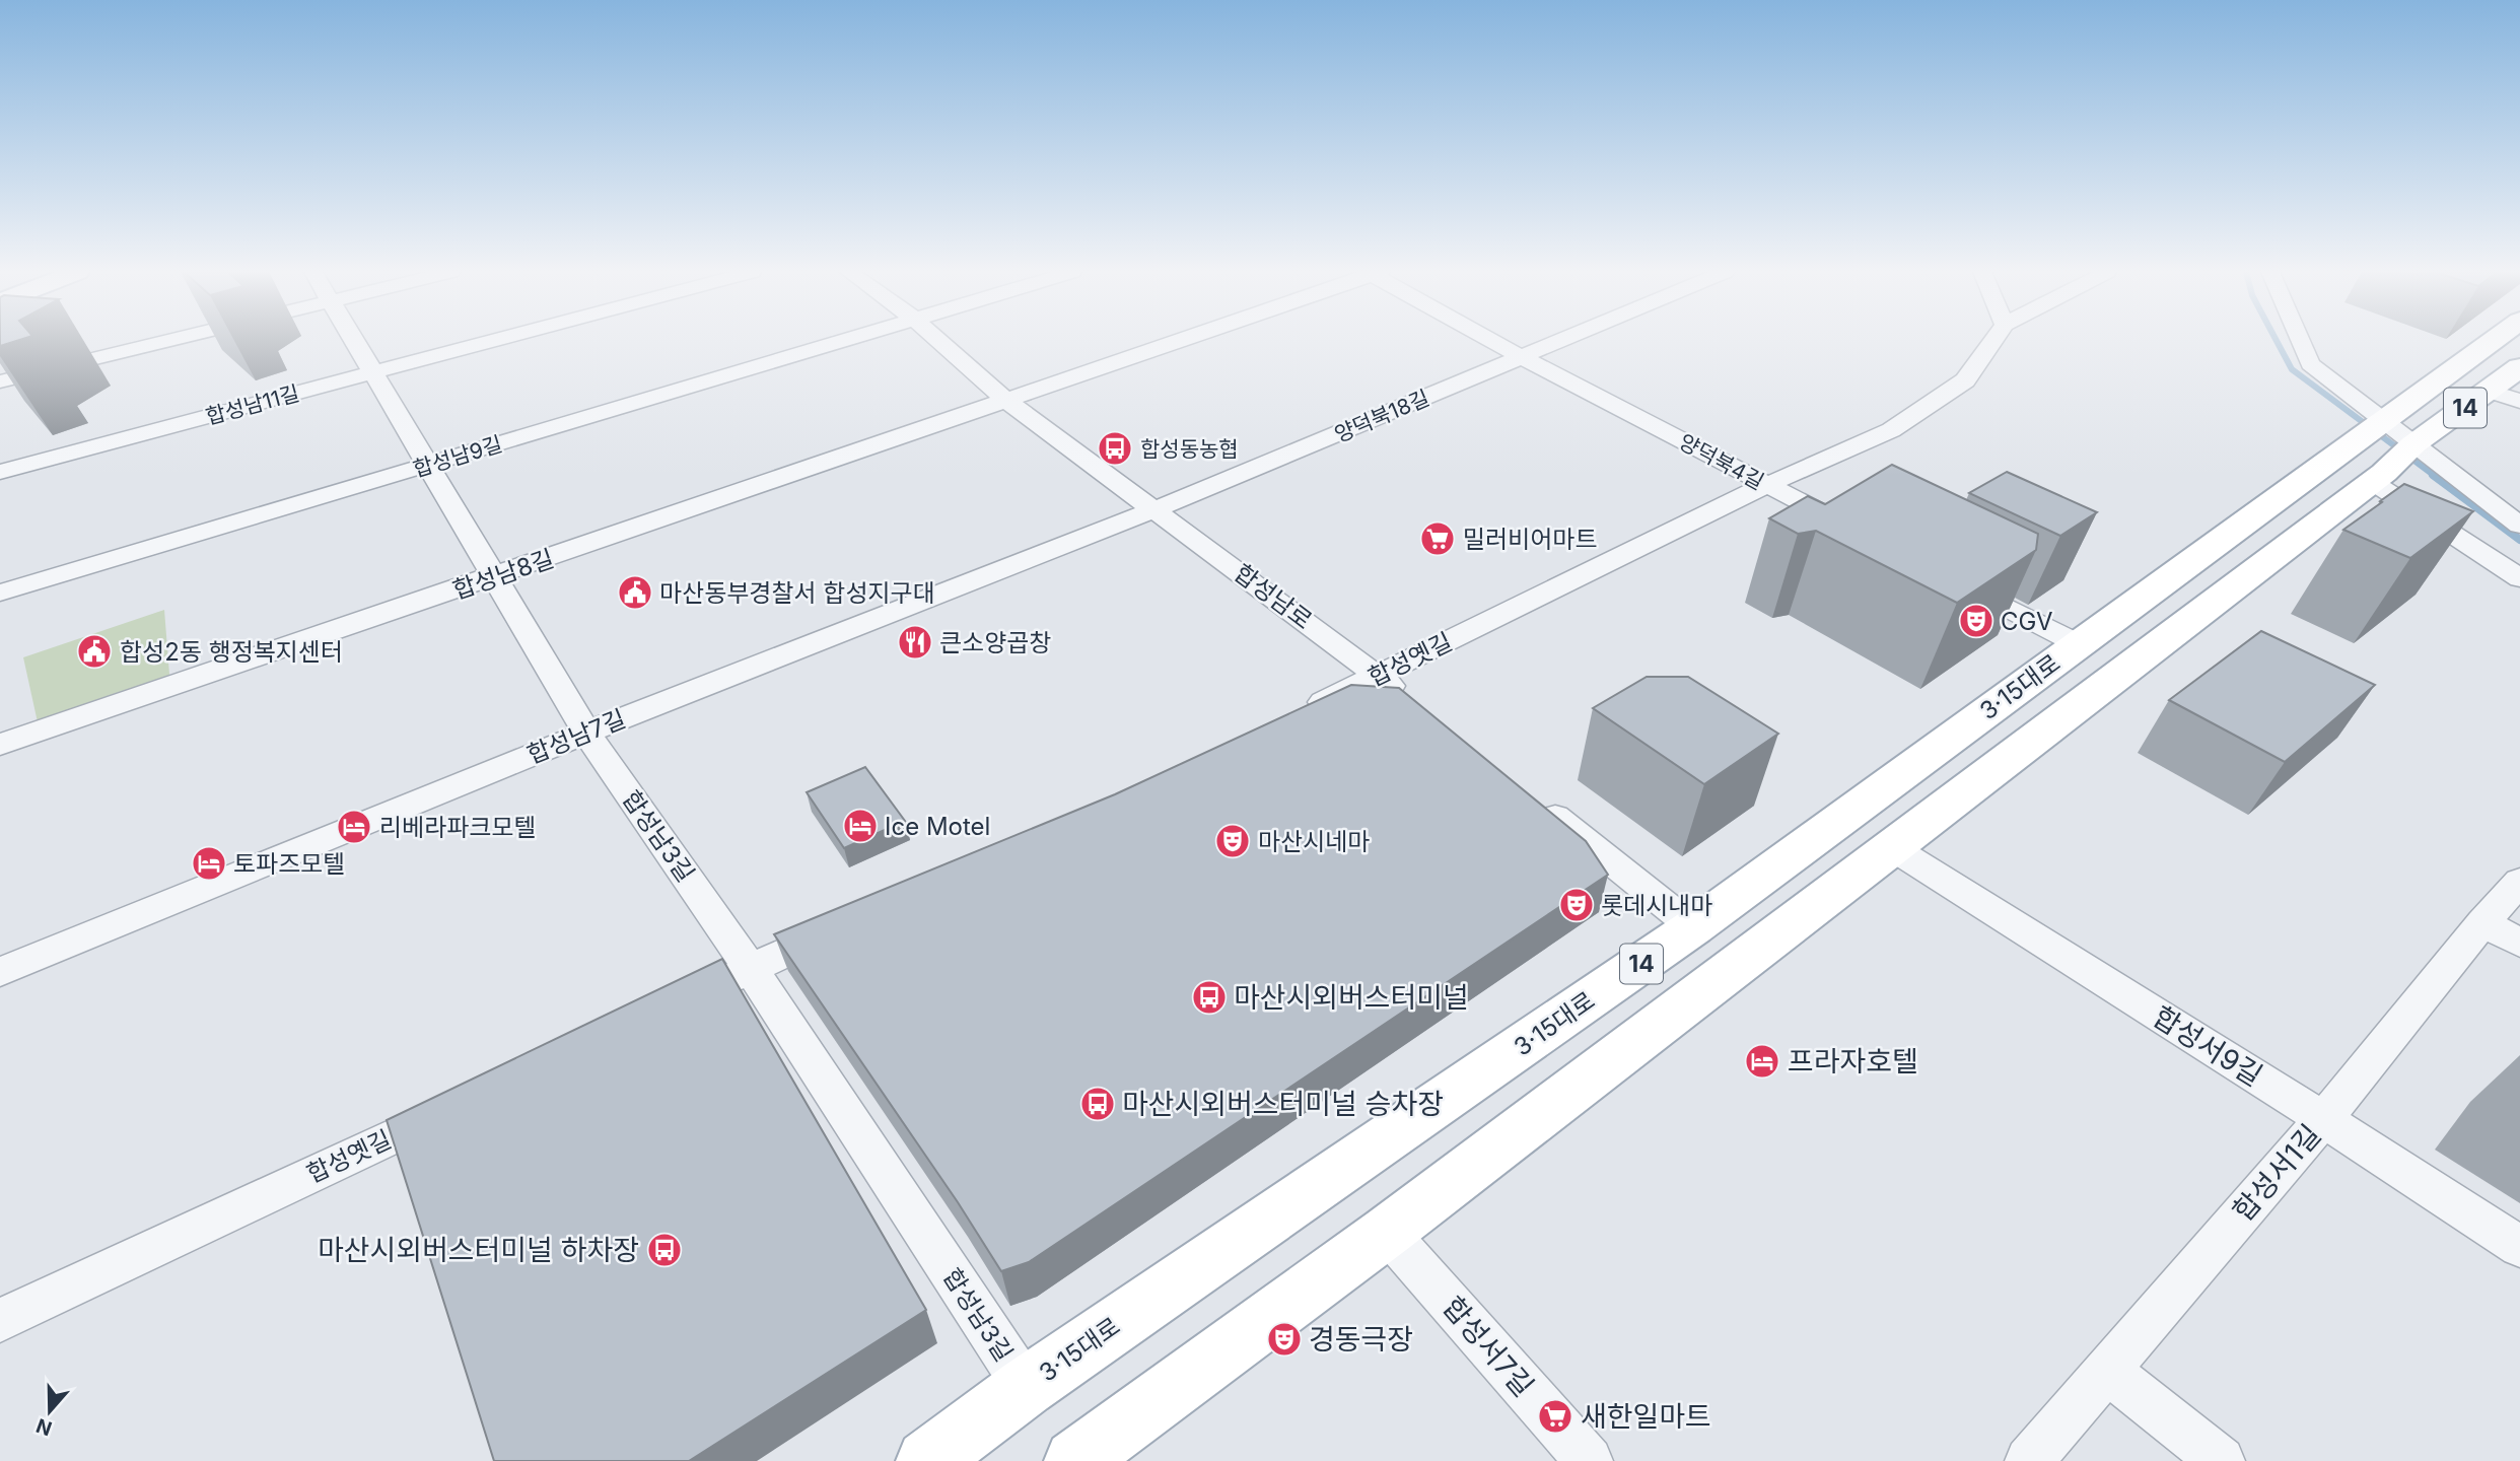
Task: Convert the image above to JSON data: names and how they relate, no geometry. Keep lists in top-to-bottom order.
{
  "streets": {
    "main road": ["14", "3·15대로"],
    "street": [
      "합성남11길",
      "양덕북18길",
      "합성남9길",
      "양덕북4길",
      "합성남8길",
      "합성남로",
      "합성옛길",
      "합성남7길",
      "합성남3길",
      "합성서9길",
      "합성서1길",
      "합성서7길"
    ]
  },
  "crossings": [
    ["합성남11길", "합성남3길"],
    ["양덕북18길", "양덕북4길"],
    ["양덕북18길", "합성남로"],
    ["양덕북18길", "합성남7길"],
    ["합성남9길", "합성남3길"],
    ["양덕북4길", "합성옛길"],
    ["합성남8길", "합성남로"],
    ["합성남8길", "합성남3길"],
    ["합성남로", "합성옛길"],
    ["합성남로", "합성남7길"],
    ["3·15대로", "합성남3길"],
    ["3·15대로", "합성서9길"],
    ["3·15대로", "합성서7길"],
    ["합성남7길", "합성남3길"],
    ["합성서9길", "합성서1길"]
  ],
  "places": {
    "bus stop": [
      "합성동농협",
      "마산시외버스터미널",
      "마산시외버스터미널 승차장",
      "마산시외버스터미널 하차장"
    ],
    "supermarket": ["밀러비어마트", "새한일마트"],
    "public building": ["마산동부경찰서 합성지구대", "합성2동 행정복지센터"],
    "theatre": [
      "CGV",
      "마산시네마",
      "롯데시내마",
      "경동극장"
    ],
    "restaurant": ["큰소양곱창"],
    "hotel": [
      "Ice Motel",
      "리베라파크모텔",
      "토파즈모텔",
      "프라자호텔"
    ]
  },
  "north": "bottom"
}
